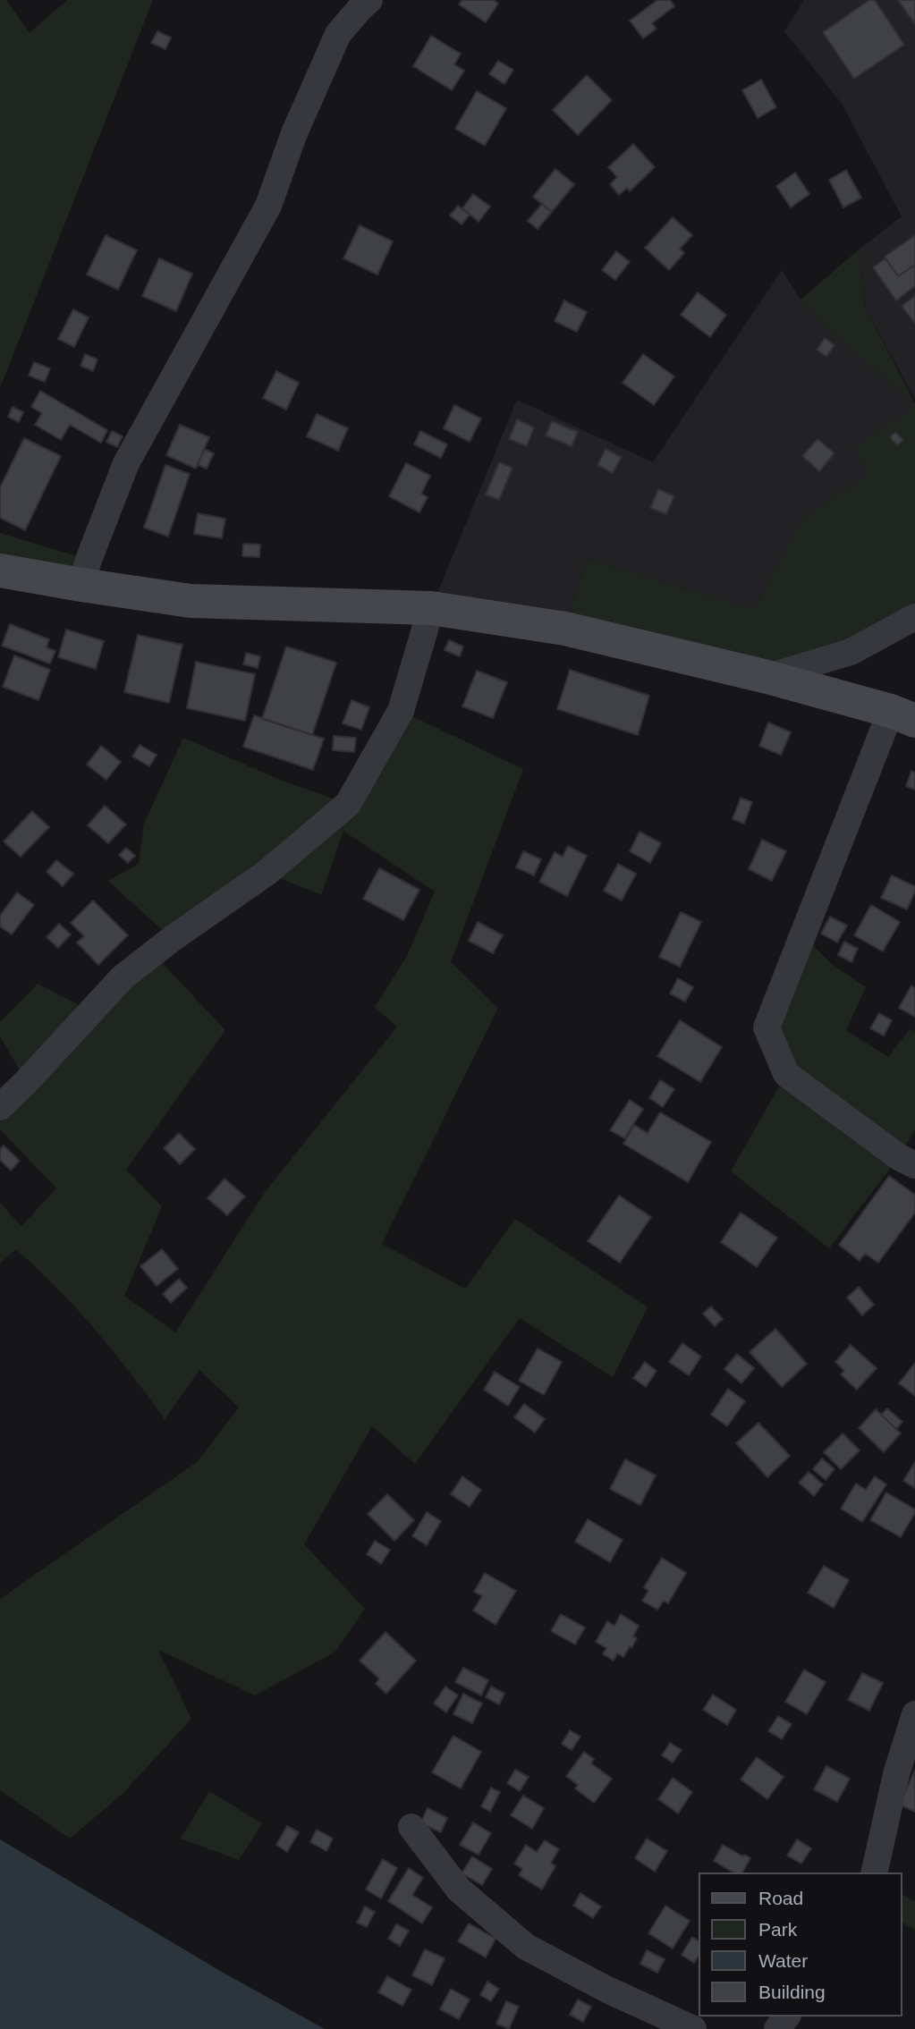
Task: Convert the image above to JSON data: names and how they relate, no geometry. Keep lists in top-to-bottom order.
{
  "legend": [
    "Road",
    "Park",
    "Water",
    "Building"
  ]
}
